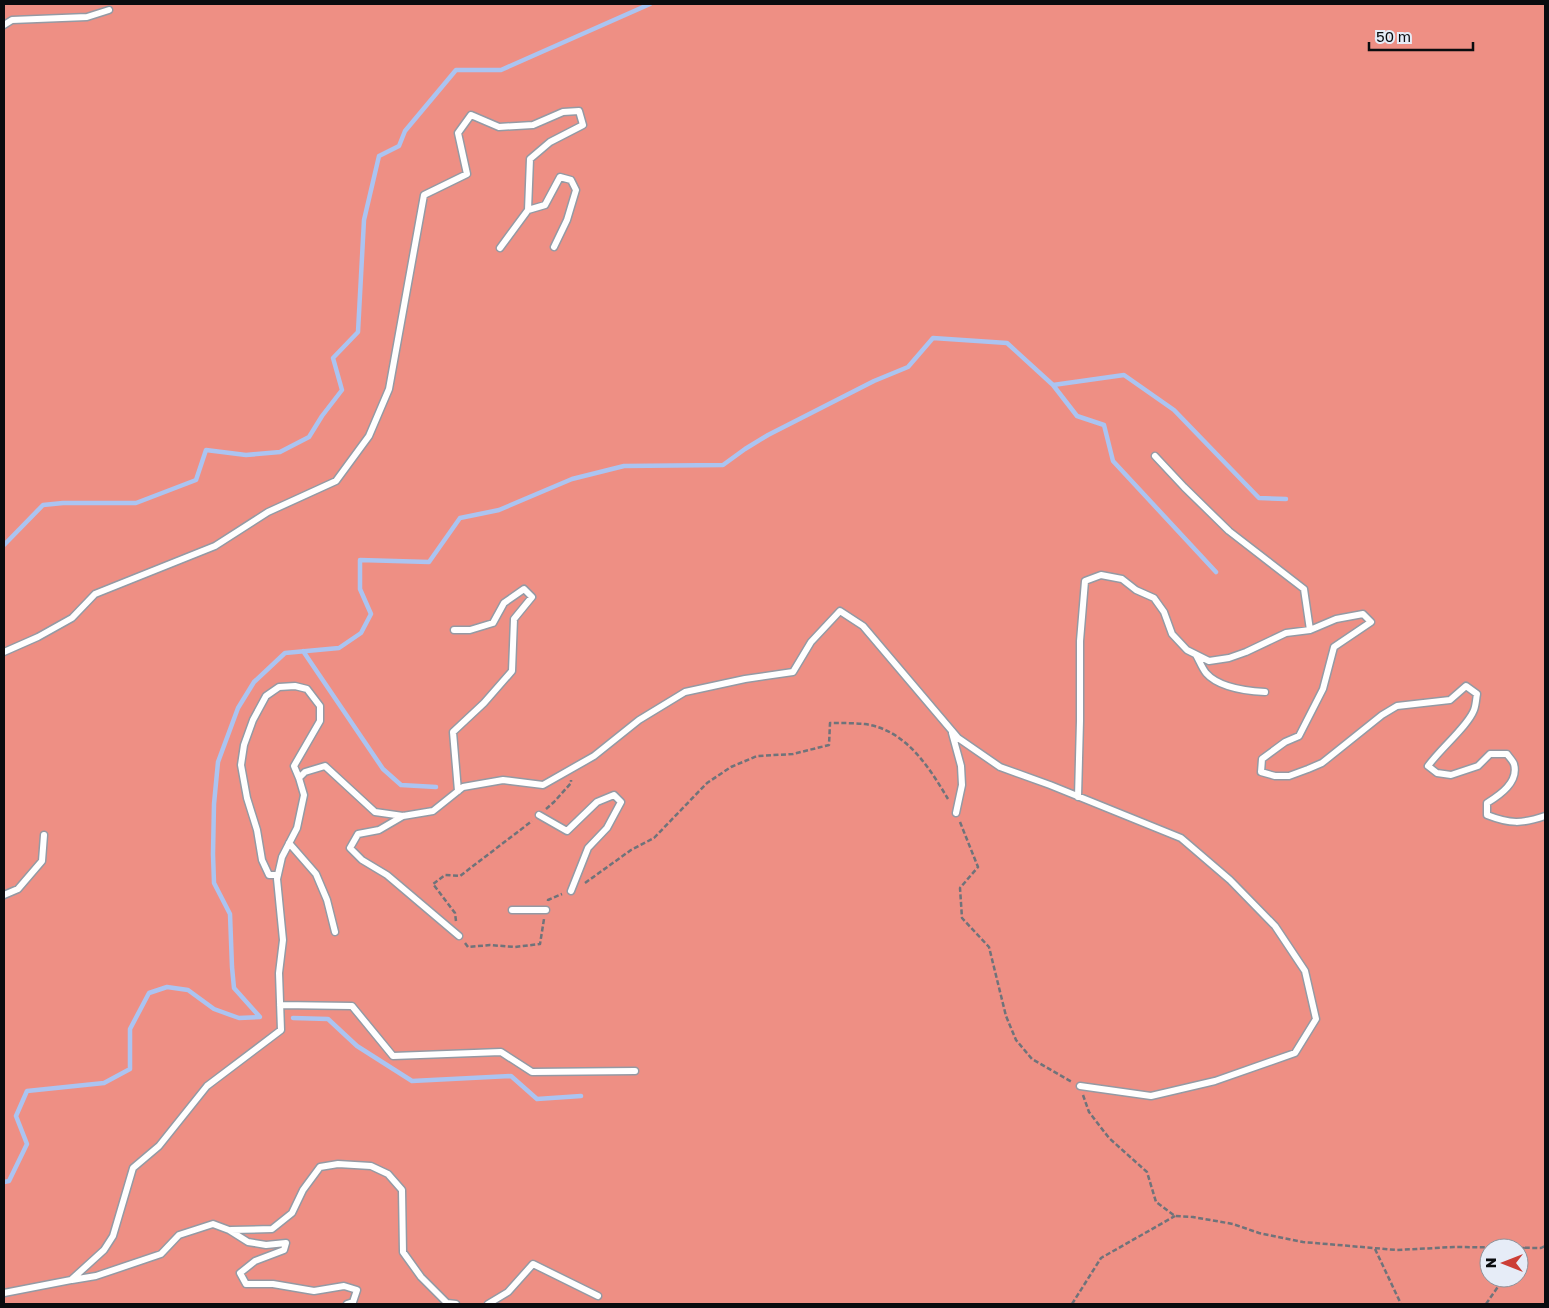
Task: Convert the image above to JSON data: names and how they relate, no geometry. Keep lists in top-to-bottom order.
{
  "scale_bar": "50 m",
  "north": "left"
}
